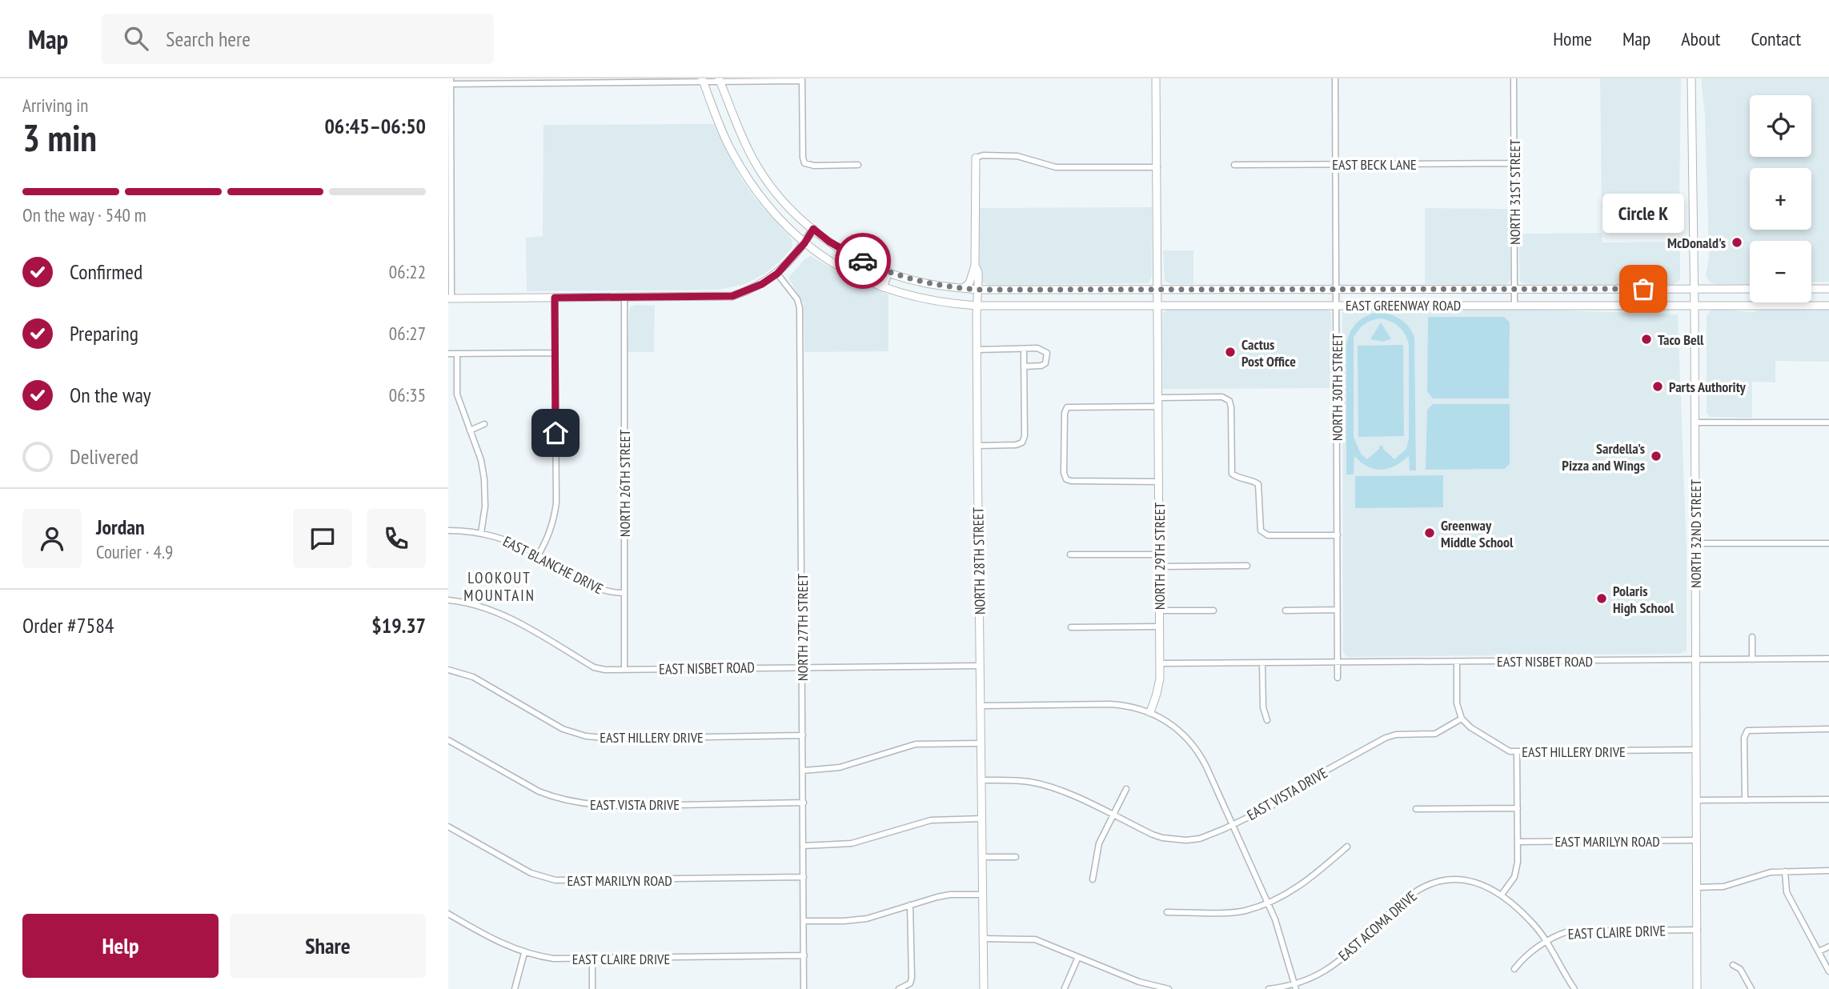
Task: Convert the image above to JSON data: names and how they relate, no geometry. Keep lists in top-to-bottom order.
{
  "streets": {
    "main road": [
      "EAST GREENWAY ROAD",
      "NORTH 32ND STREET",
      "NORTH 29TH STREET",
      "NORTH 28TH STREET"
    ],
    "street": [
      "EAST BECK LANE",
      "NORTH 31ST STREET",
      "NORTH 30TH STREET",
      "NORTH 26TH STREET",
      "EAST BLANCHE DRIVE",
      "NORTH 27TH STREET",
      "EAST NISBET ROAD",
      "EAST HILLERY DRIVE",
      "EAST VISTA DRIVE",
      "EAST MARILYN ROAD",
      "EAST ACOMA DRIVE",
      "EAST CLAIRE DRIVE"
    ]
  },
  "crossings": [
    ["EAST BECK LANE", "NORTH 31ST STREET"],
    ["EAST BECK LANE", "NORTH 30TH STREET"],
    ["NORTH 31ST STREET", "EAST GREENWAY ROAD"],
    ["EAST GREENWAY ROAD", "NORTH 30TH STREET"],
    ["EAST GREENWAY ROAD", "NORTH 32ND STREET"],
    ["EAST GREENWAY ROAD", "NORTH 29TH STREET"],
    ["EAST GREENWAY ROAD", "NORTH 28TH STREET"],
    ["NORTH 30TH STREET", "EAST NISBET ROAD"],
    ["NORTH 26TH STREET", "EAST BLANCHE DRIVE"],
    ["NORTH 26TH STREET", "EAST NISBET ROAD"],
    ["NORTH 32ND STREET", "EAST NISBET ROAD"],
    ["NORTH 32ND STREET", "EAST HILLERY DRIVE"],
    ["NORTH 32ND STREET", "EAST MARILYN ROAD"],
    ["NORTH 32ND STREET", "EAST CLAIRE DRIVE"],
    ["NORTH 29TH STREET", "EAST NISBET ROAD"],
    ["NORTH 28TH STREET", "EAST NISBET ROAD"],
    ["NORTH 28TH STREET", "EAST VISTA DRIVE"],
    ["NORTH 27TH STREET", "EAST NISBET ROAD"],
    ["NORTH 27TH STREET", "EAST HILLERY DRIVE"],
    ["NORTH 27TH STREET", "EAST VISTA DRIVE"],
    ["NORTH 27TH STREET", "EAST MARILYN ROAD"],
    ["NORTH 27TH STREET", "EAST CLAIRE DRIVE"],
    ["EAST HILLERY DRIVE", "EAST VISTA DRIVE"],
    ["EAST ACOMA DRIVE", "EAST CLAIRE DRIVE"]
  ],
  "districts": ["LOOKOUT MOUNTAIN"],
  "places": [
    "McDonald's",
    "Circle K",
    "Taco Bell",
    "Cactus Post Office",
    "Parts Authority",
    "Sardella's Pizza and Wings",
    "Greenway Middle School",
    "Polaris High School"
  ],
  "page": {
    "header": "Map",
    "search": "Search here",
    "nav": [
      "Home",
      "Map",
      "About",
      "Contact"
    ],
    "heading": ["3 min", "Arriving in", "06:45–06:50"],
    "panel": [
      "Jordan",
      "Courier · 4.9",
      "Order #7584",
      "$19.37"
    ],
    "map_buttons": ["+", "−"],
    "bar": "On the way · 540 m",
    "bubble": "Circle K",
    "list": [
      ["Confirmed", "06:22"],
      ["Preparing", "06:27"],
      ["On the way", "06:35"],
      "Delivered"
    ],
    "buttons": ["Help", "Share"]
  }
}
